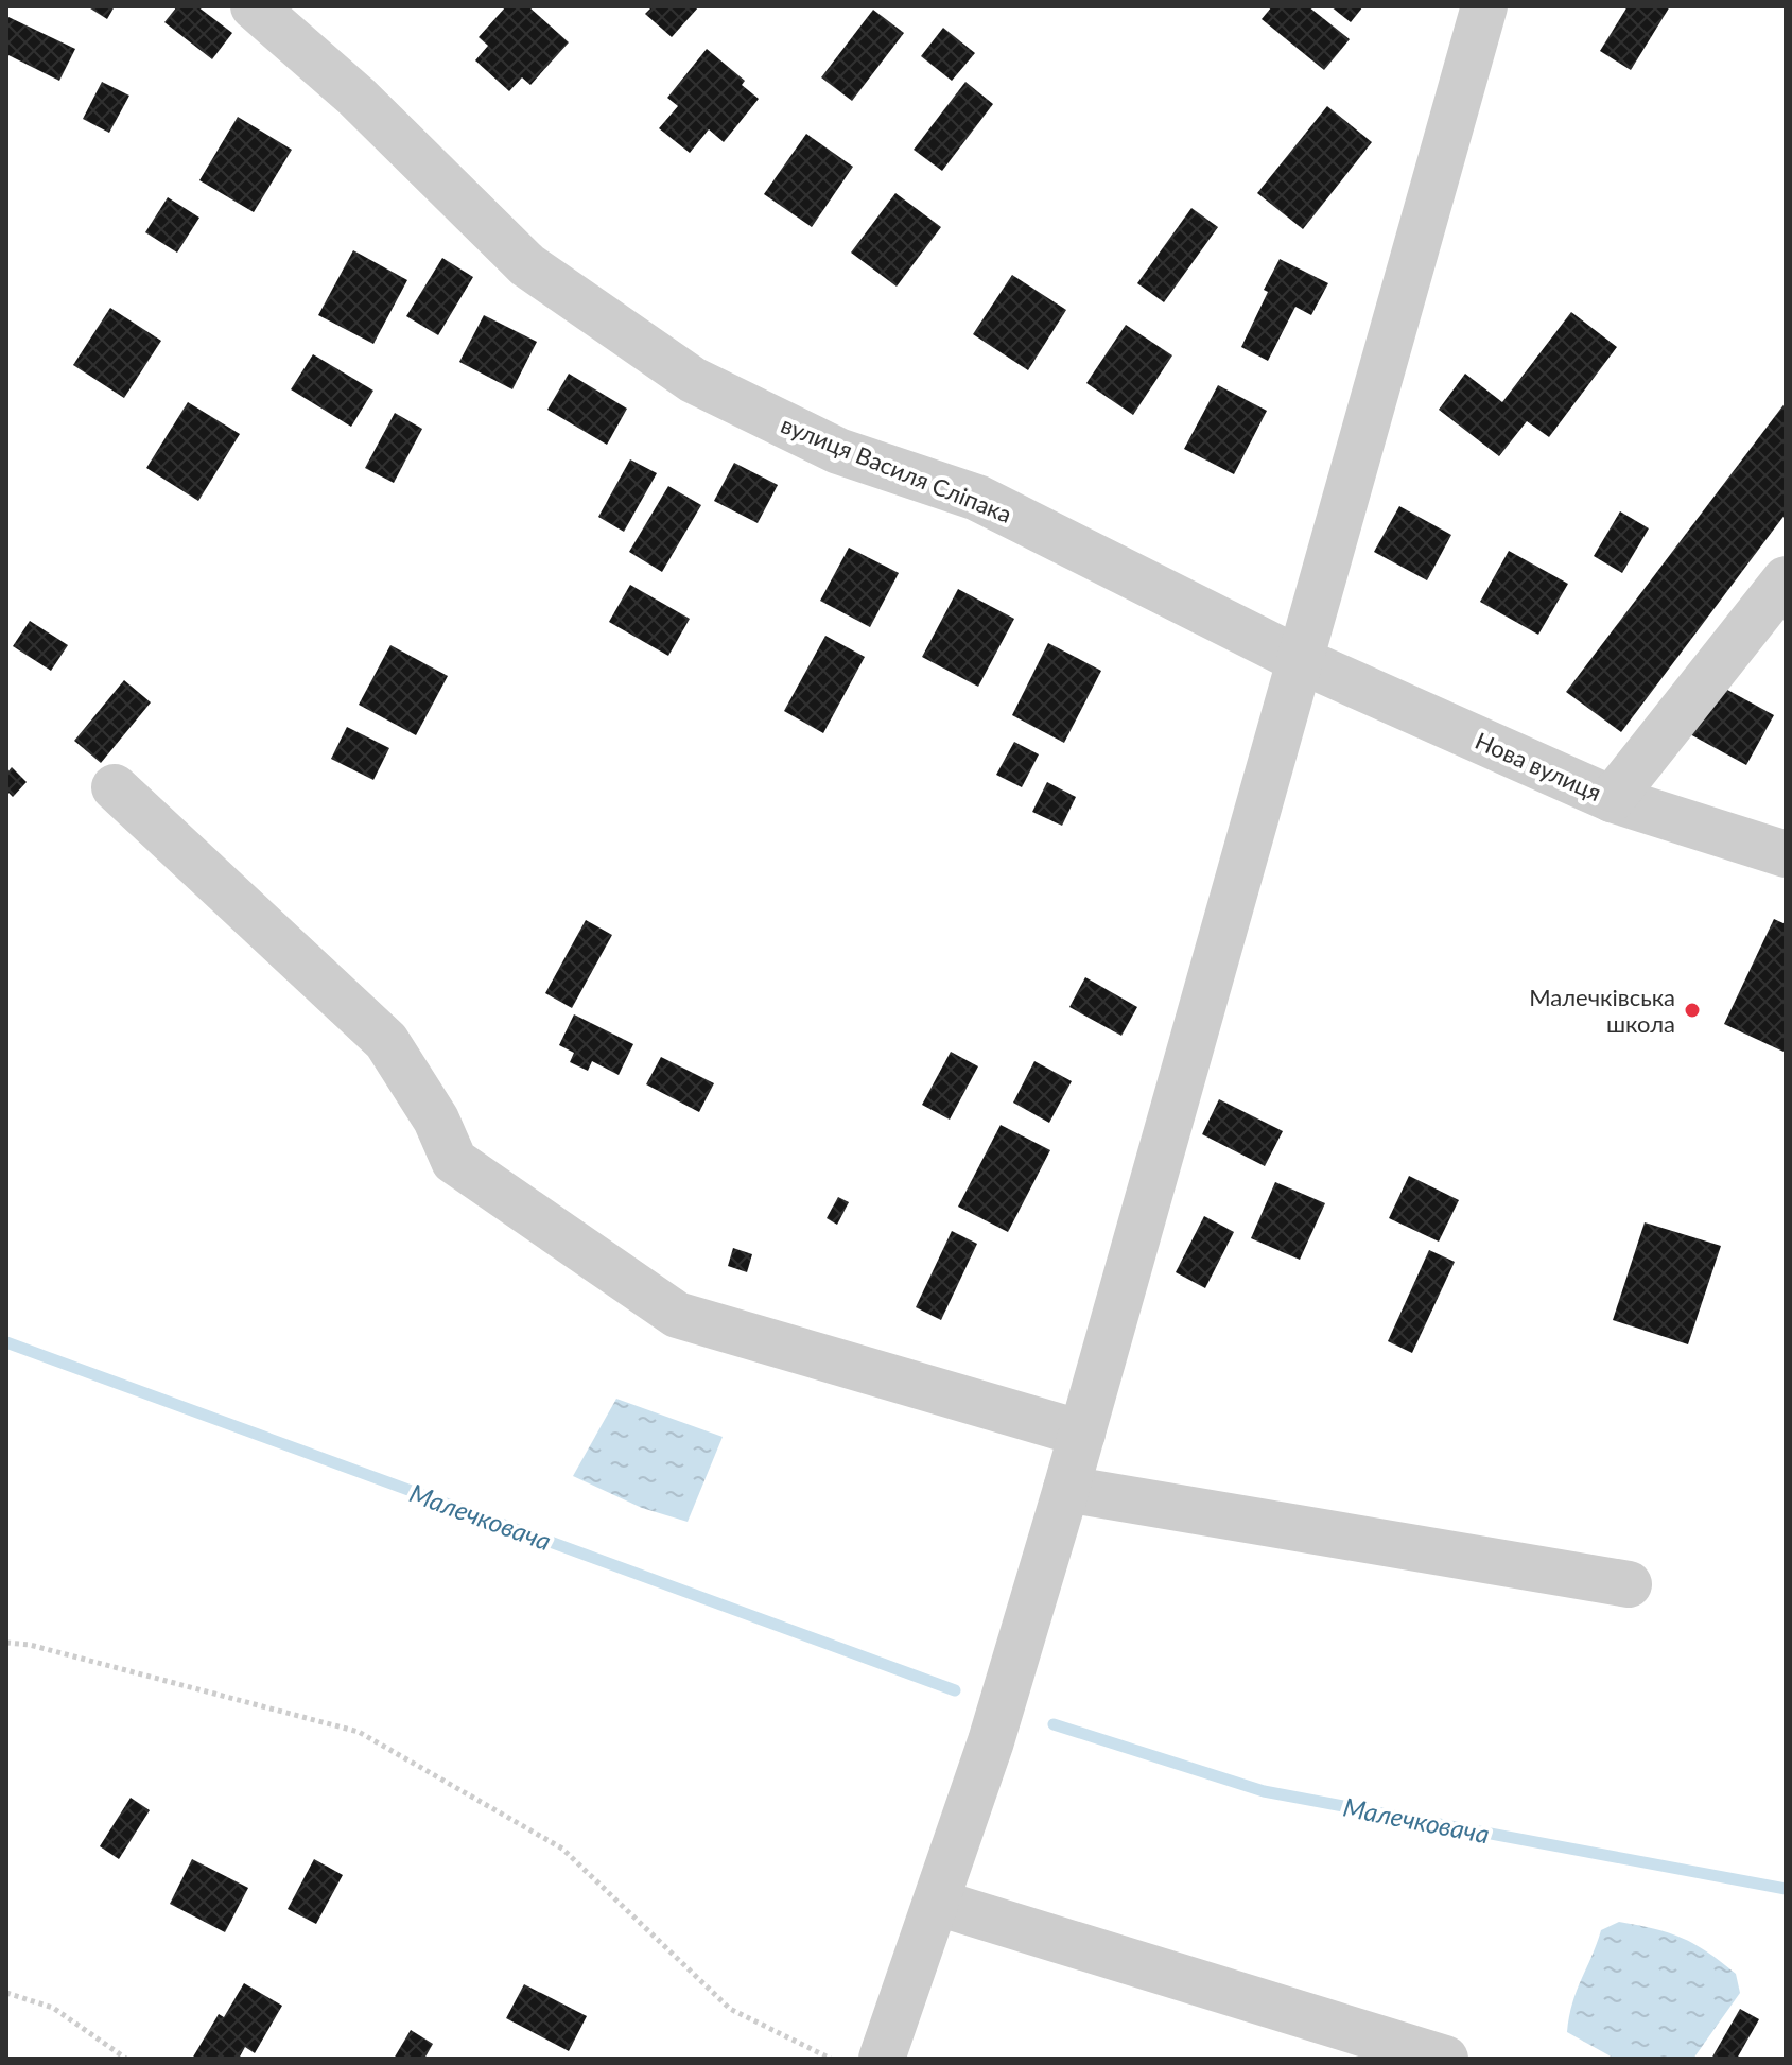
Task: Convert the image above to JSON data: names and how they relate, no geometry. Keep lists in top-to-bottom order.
{
  "streets": {
    "street": ["вулиця Василя Сліпака", "Нова вулиця"]
  },
  "crossings": [
    ["вулиця Василя Сліпака", "Нова вулиця"]
  ],
  "water": ["Малечковача"],
  "places": ["Малечківська школа"]
}
